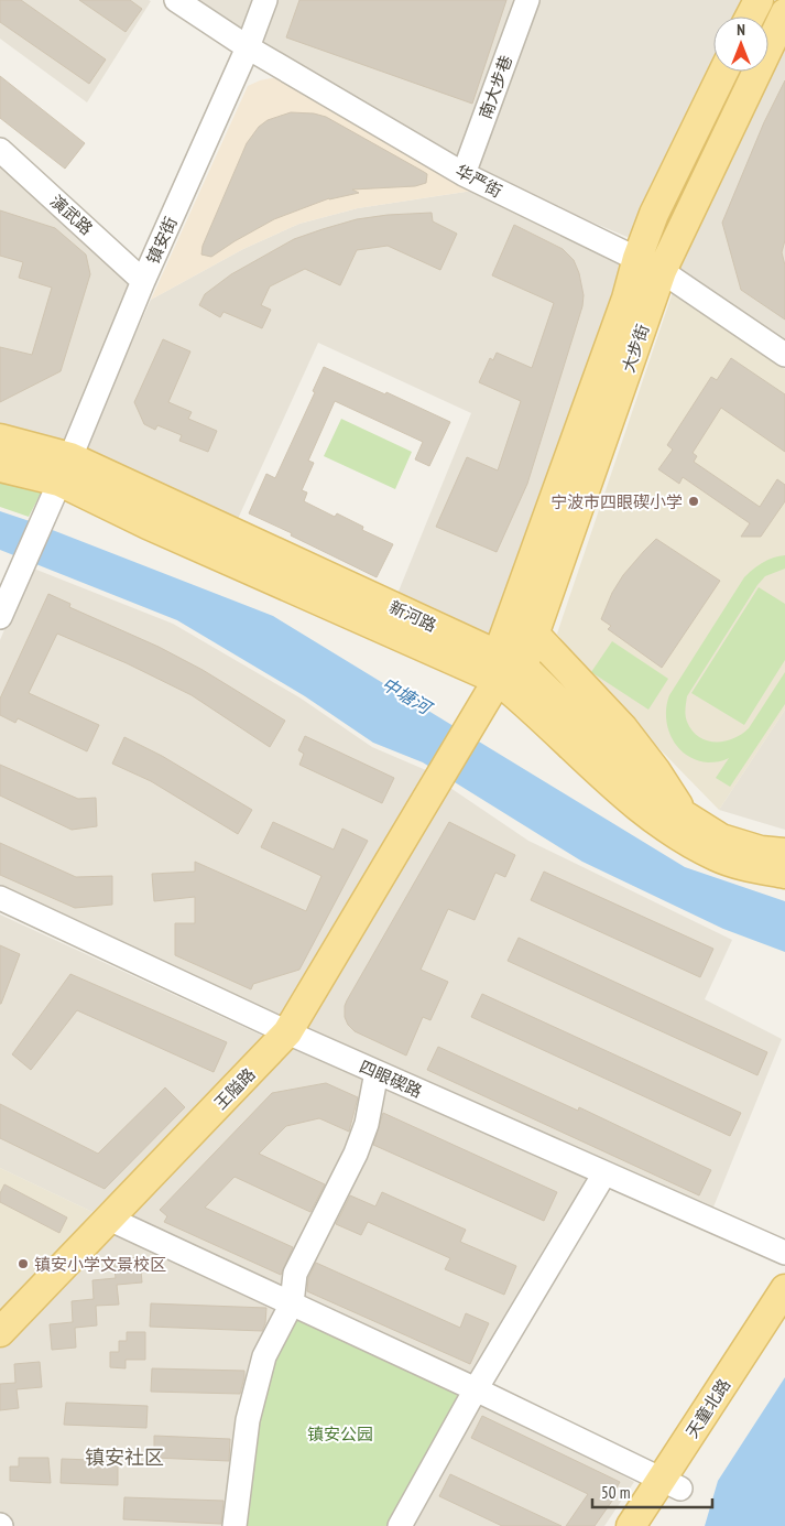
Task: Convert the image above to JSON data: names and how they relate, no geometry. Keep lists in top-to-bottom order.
{
  "streets": {
    "main road": [
      "大步街",
      "新河路",
      "王隘路",
      "天童北路"
    ],
    "street": [
      "南大步巷",
      "华严街",
      "演武路",
      "镇安街",
      "四眼碶路"
    ]
  },
  "crossings": [
    ["南大步巷", "华严街"],
    ["华严街", "镇安街"],
    ["华严街", "大步街"],
    ["演武路", "镇安街"],
    ["镇安街", "新河路"],
    ["大步街", "新河路"],
    ["大步街", "王隘路"],
    ["新河路", "王隘路"],
    ["四眼碶路", "王隘路"]
  ],
  "districts": ["镇安社区"],
  "water": ["中塘河"],
  "parks": ["镇安公园"],
  "places": ["宁波市四眼碶小学", "镇安小学文景校区"],
  "scale_bar": "50 m",
  "north": "top"
}
